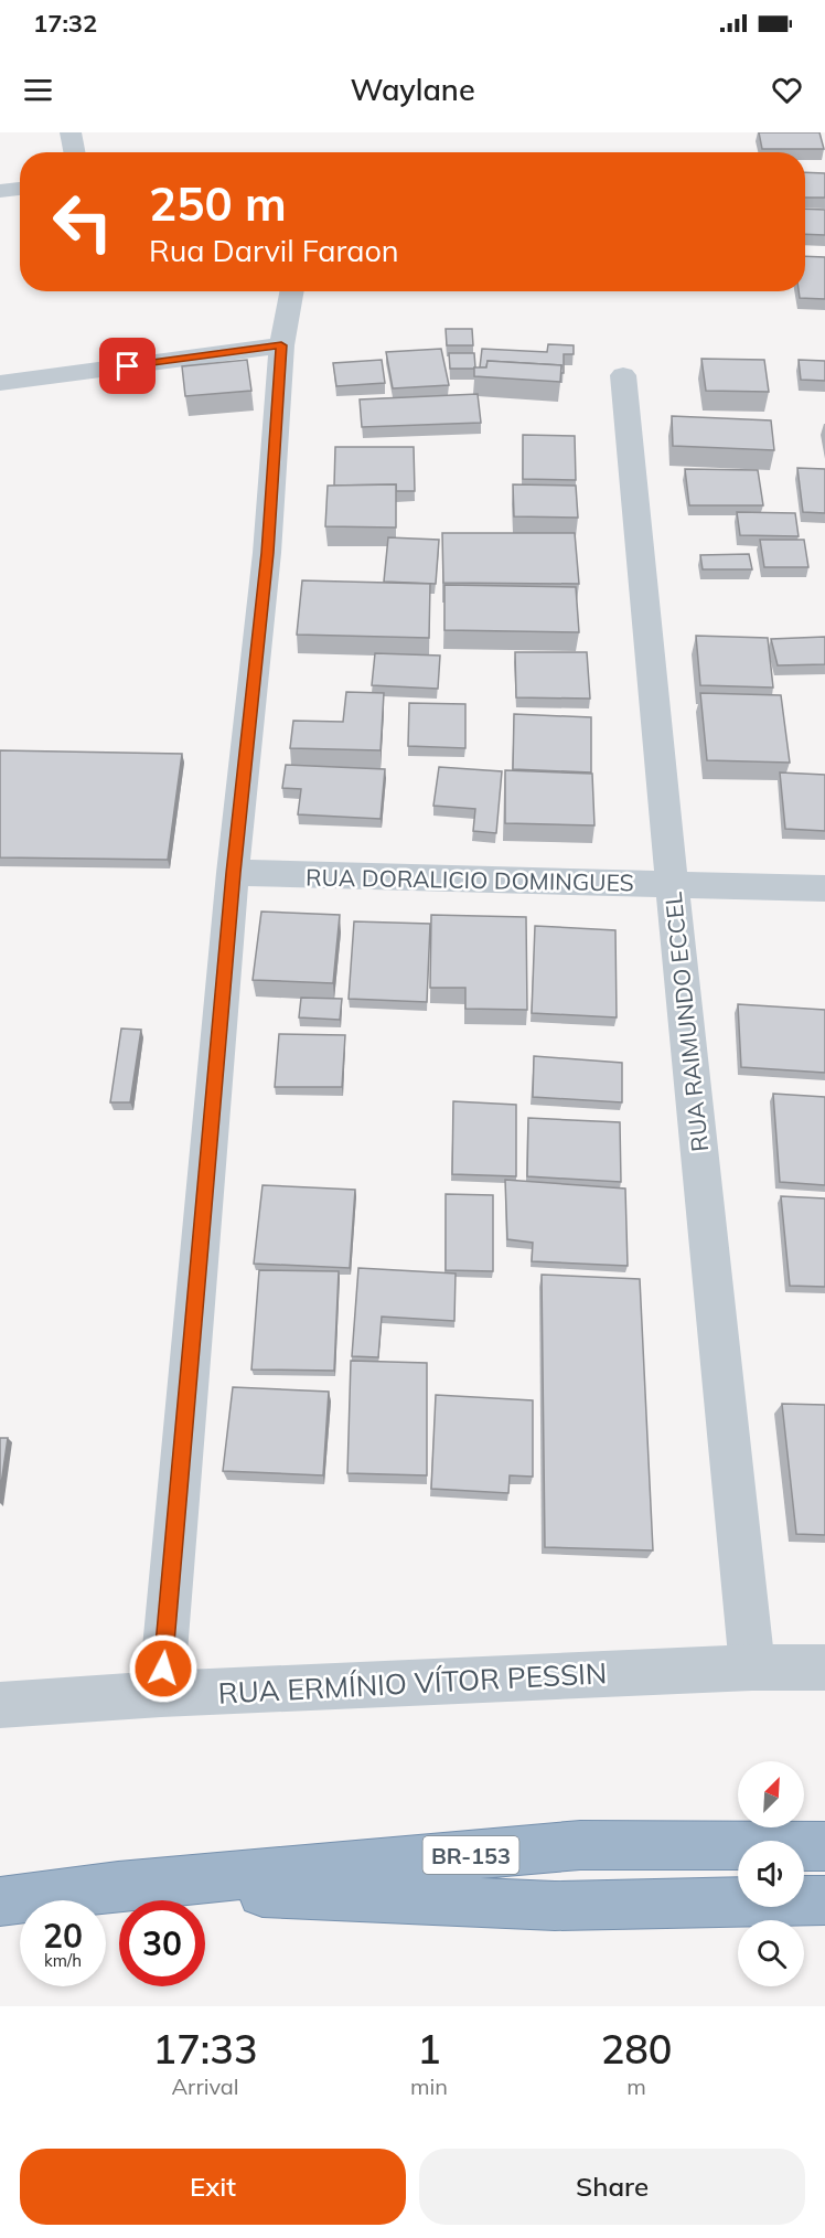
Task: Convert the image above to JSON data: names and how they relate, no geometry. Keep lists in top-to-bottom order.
{
  "streets": {
    "highway": ["BR-153"],
    "street": ["RUA DORALICIO DOMINGUES", "RUA RAIMUNDO ECCEL", "RUA ERMÍNIO VÍTOR PESSIN"]
  },
  "crossings": [
    ["RUA DORALICIO DOMINGUES", "RUA RAIMUNDO ECCEL"],
    ["RUA RAIMUNDO ECCEL", "RUA ERMÍNIO VÍTOR PESSIN"]
  ],
  "north": "top right",
  "page": {
    "status": "17:32",
    "header": "Waylane",
    "turn": ["250 m", "Rua Darvil Faraon"],
    "speed": "20 km/h",
    "limit": "30",
    "eta": [
      "17:33",
      "Arrival",
      "1",
      "min",
      "280",
      "m"
    ],
    "buttons": ["Exit", "Share"]
  }
}
